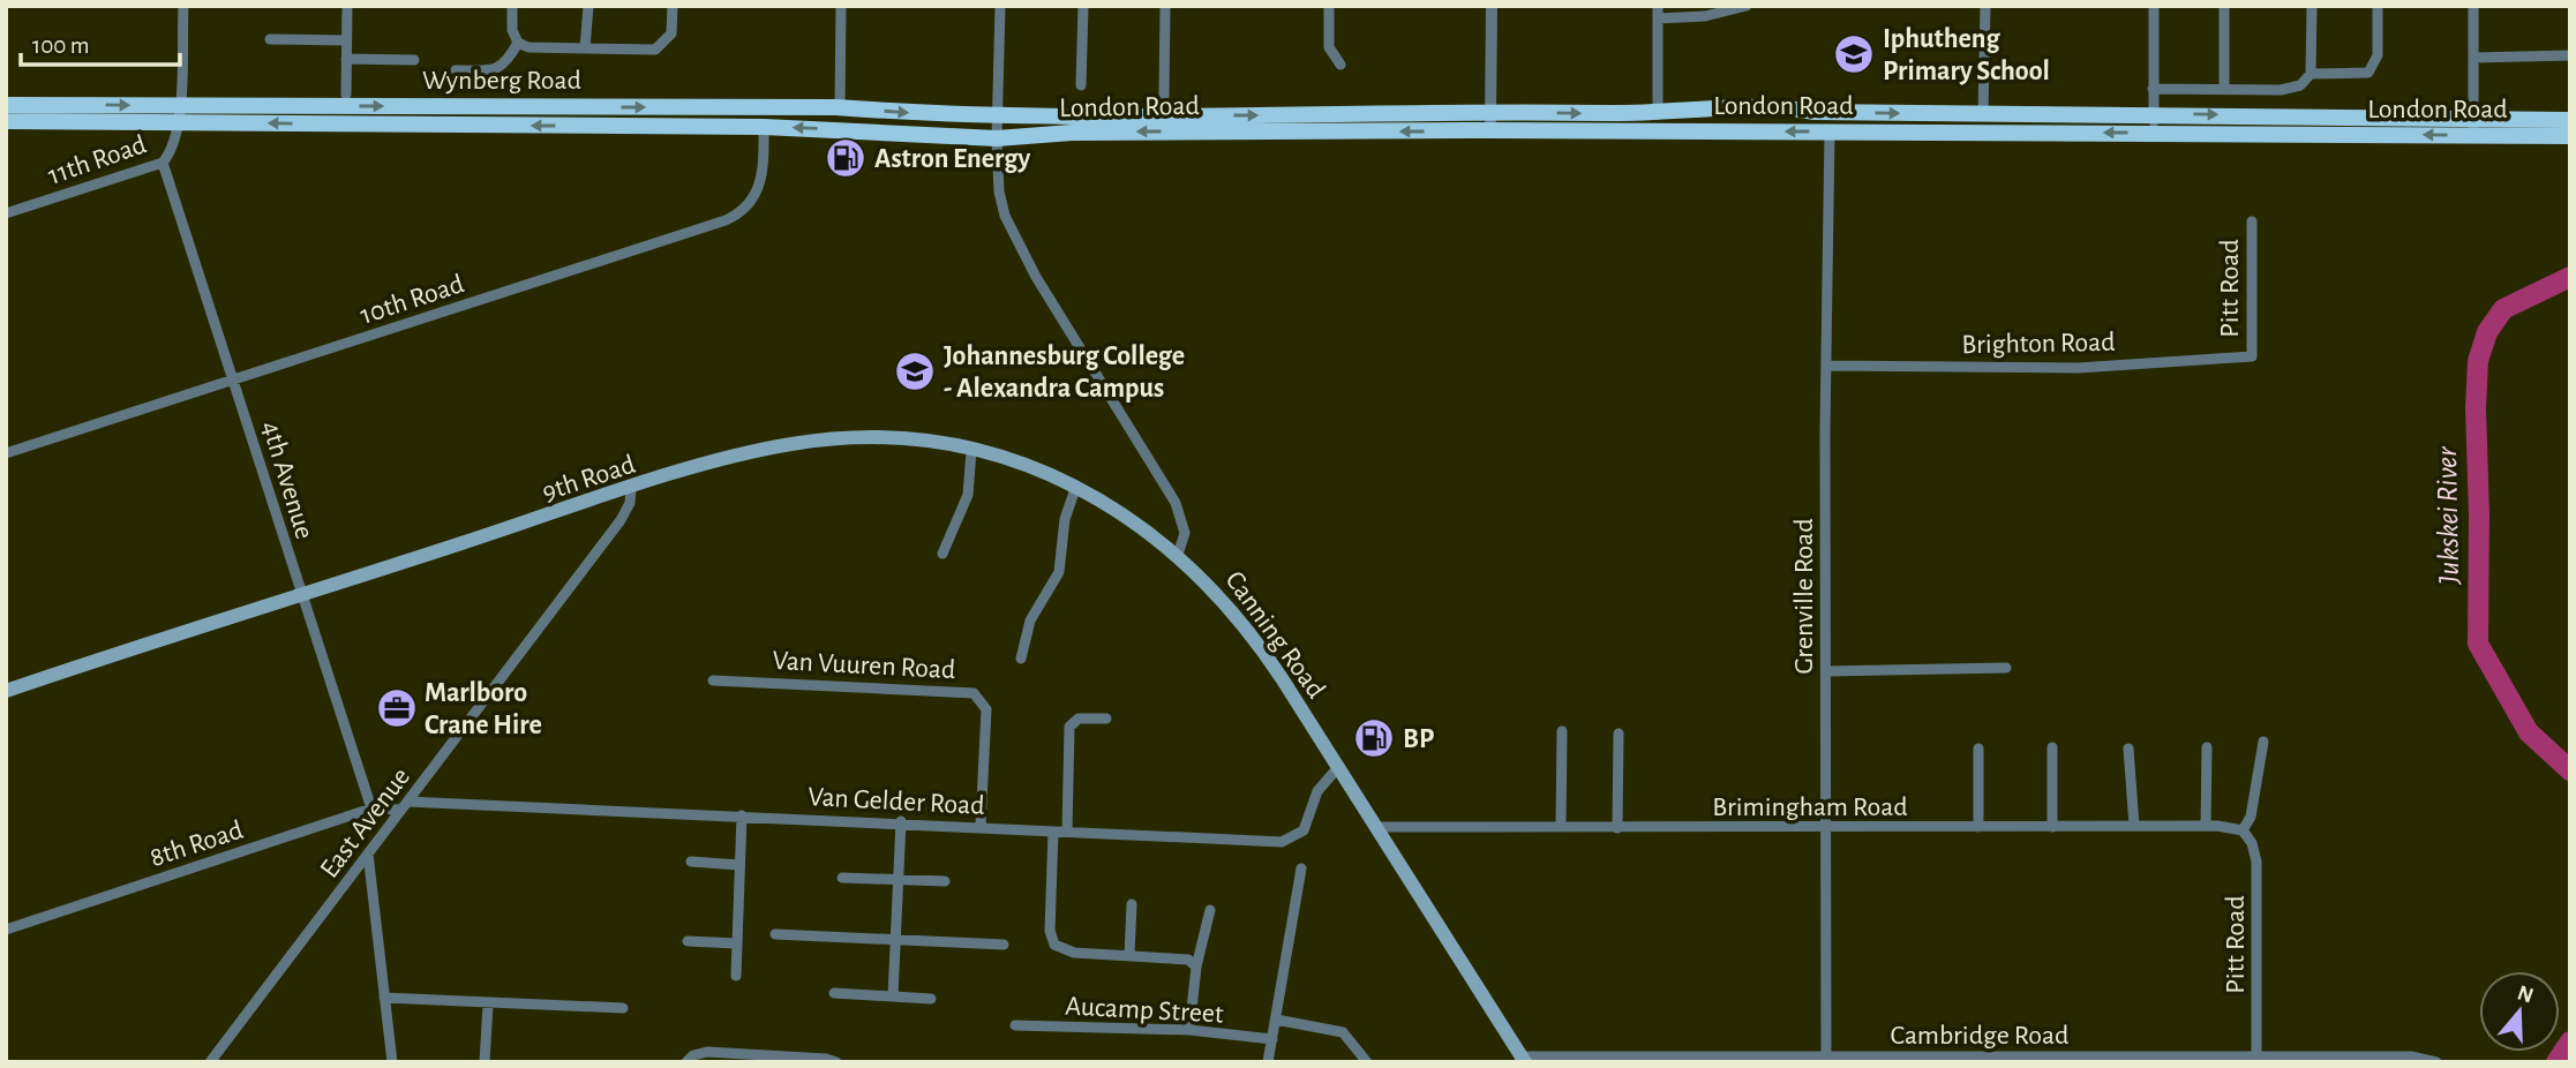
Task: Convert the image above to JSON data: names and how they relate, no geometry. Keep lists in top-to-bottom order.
{
  "streets": {
    "main road": [
      "Wynberg Road",
      "London Road",
      "9th Road",
      "Canning Road"
    ],
    "street": [
      "11th Road",
      "Pitt Road",
      "10th Road",
      "Brighton Road",
      "4th Avenue",
      "Grenville Road",
      "Van Vuuren Road",
      "Van Gelder Road",
      "Brimingham Road",
      "East Avenue",
      "8th Road",
      "Aucamp Street",
      "Cambridge Road"
    ]
  },
  "crossings": [
    ["Wynberg Road", "London Road"],
    ["Wynberg Road", "11th Road"],
    ["Wynberg Road", "10th Road"],
    ["London Road", "Grenville Road"],
    ["11th Road", "4th Avenue"],
    ["Pitt Road", "Brighton Road"],
    ["Pitt Road", "Brimingham Road"],
    ["Pitt Road", "Cambridge Road"],
    ["10th Road", "4th Avenue"],
    ["Brighton Road", "Grenville Road"],
    ["9th Road", "4th Avenue"],
    ["9th Road", "Canning Road"],
    ["9th Road", "East Avenue"],
    ["4th Avenue", "8th Road"],
    ["Grenville Road", "Brimingham Road"],
    ["Grenville Road", "Cambridge Road"],
    ["Canning Road", "Van Gelder Road"],
    ["Canning Road", "Brimingham Road"],
    ["Canning Road", "Cambridge Road"],
    ["Van Vuuren Road", "Van Gelder Road"],
    ["Van Gelder Road", "East Avenue"],
    ["Van Gelder Road", "8th Road"],
    ["East Avenue", "8th Road"]
  ],
  "water": ["Jukskei River"],
  "places": {
    "school or university": ["Iphutheng Primary School", "Johannesburg College - Alexandra Campus"],
    "fuel station": ["Astron Energy", "BP"],
    "office": ["Marlboro Crane Hire"]
  },
  "scale_bar": "100 m",
  "north": "top"
}
